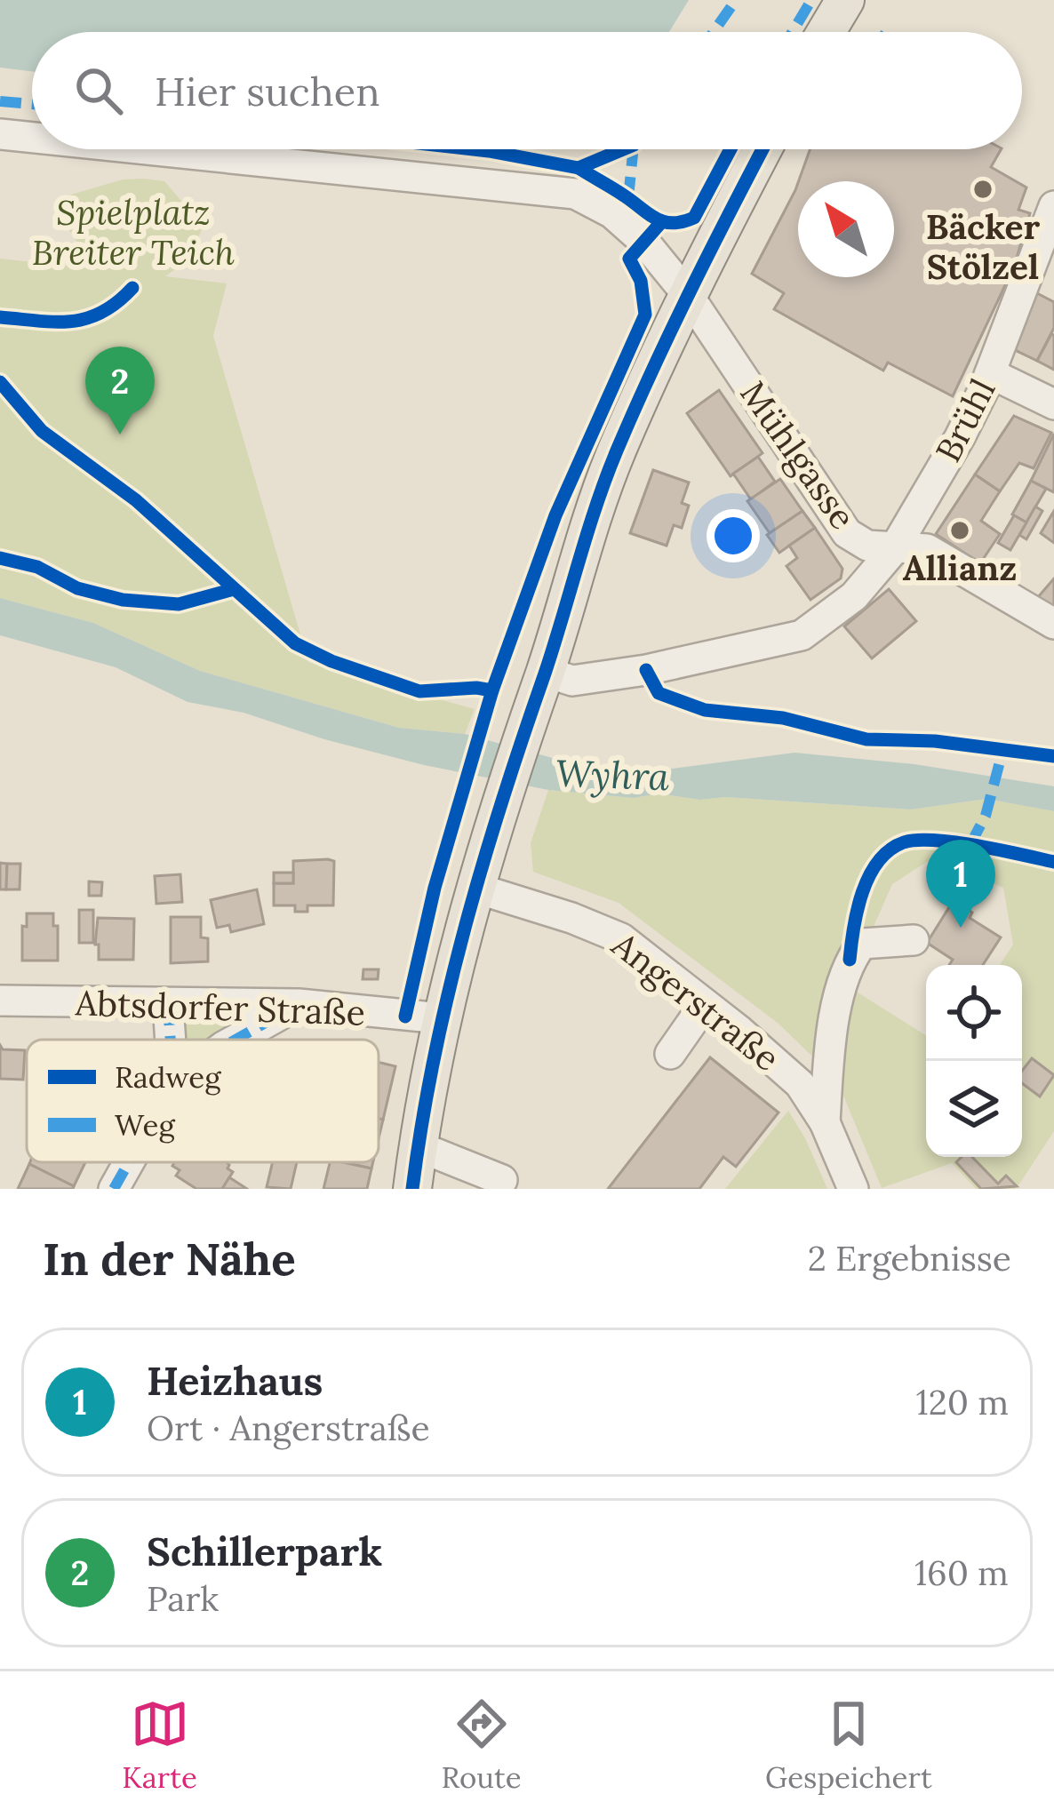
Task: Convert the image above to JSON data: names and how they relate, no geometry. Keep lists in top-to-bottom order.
{
  "streets": {
    "street": [
      "Brühl",
      "Mühlgasse",
      "Angerstraße",
      "Abtsdorfer Straße"
    ]
  },
  "crossings": [
    ["Brühl", "Mühlgasse"]
  ],
  "water": ["Wyhra"],
  "parks": ["Spielplatz Breiter Teich"],
  "places": ["Bäcker Stölzel", "Allianz"],
  "legend": ["Radweg", "Weg"],
  "north": "top left",
  "page": {
    "search": "Hier suchen",
    "pins": ["2", "1"],
    "heading": ["In der Nähe", "2 Ergebnisse"],
    "list": [
      {
        "mark": "1",
        "name": "Heizhaus",
        "note": "Ort · Angerstraße",
        "value": "120 m"
      },
      {
        "mark": "2",
        "name": "Schillerpark",
        "note": "Park",
        "value": "160 m"
      }
    ],
    "nav": ["Karte", "Route", "Gespeichert"]
  }
}
